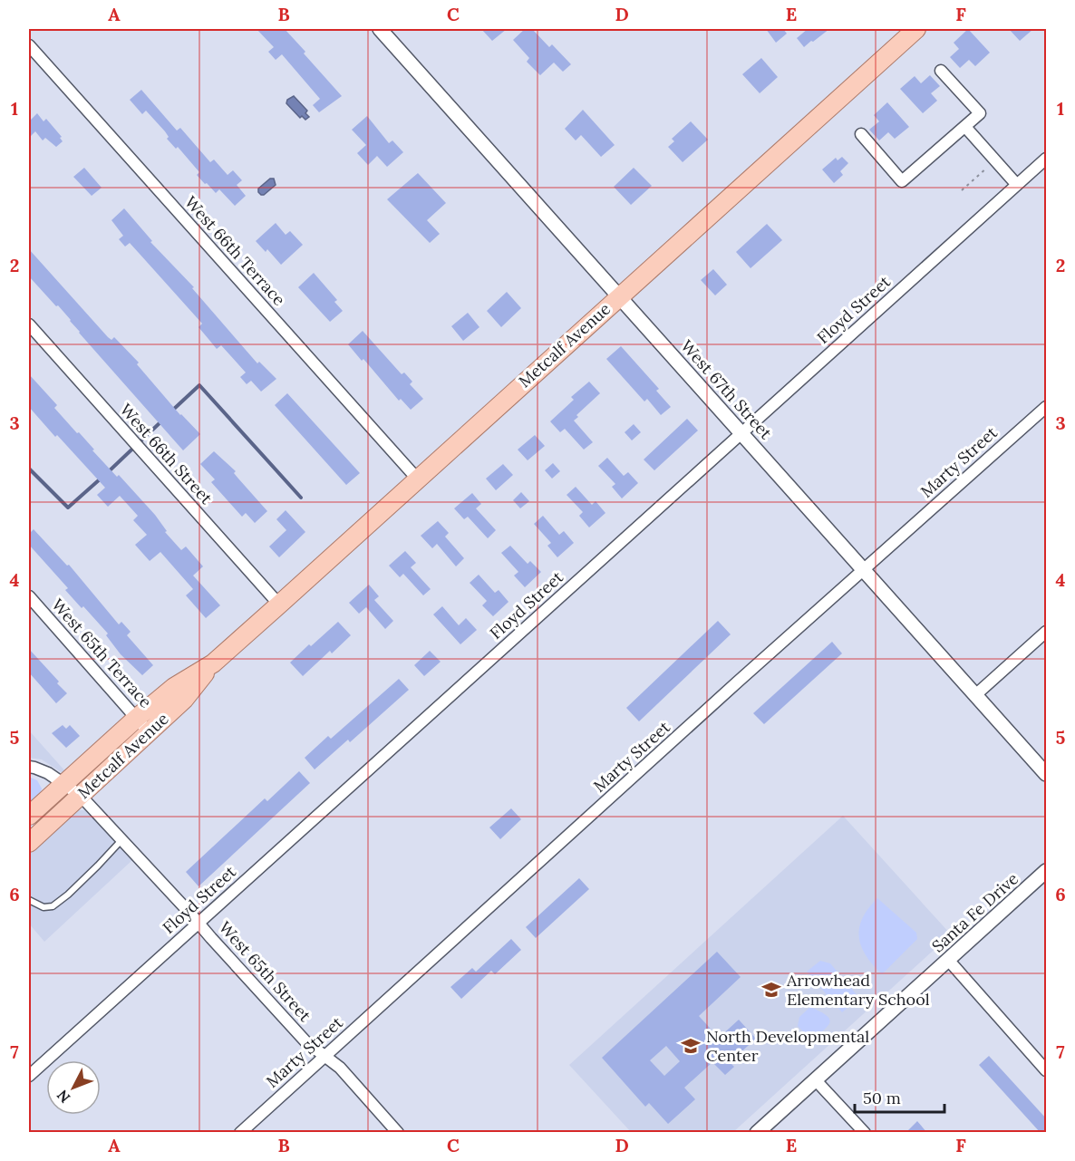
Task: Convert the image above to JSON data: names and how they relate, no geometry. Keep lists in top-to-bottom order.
{
  "streets": {
    "main road": ["Metcalf Avenue"],
    "street": [
      "West 66th Terrace",
      "Floyd Street",
      "West 67th Street",
      "West 66th Street",
      "Marty Street",
      "West 65th Terrace",
      "Santa Fe Drive",
      "West 65th Street"
    ]
  },
  "crossings": [
    ["West 66th Terrace", "Metcalf Avenue"],
    ["Floyd Street", "West 67th Street"],
    ["Floyd Street", "West 65th Street"],
    ["Metcalf Avenue", "West 67th Street"],
    ["Metcalf Avenue", "West 66th Street"],
    ["Metcalf Avenue", "West 65th Terrace"],
    ["Metcalf Avenue", "West 65th Street"],
    ["West 67th Street", "Marty Street"],
    ["Marty Street", "West 65th Street"]
  ],
  "places": {
    "school or university": ["Arrowhead Elementary School", "North Developmental Center"]
  },
  "scale_bar": "50 m",
  "north": "bottom left",
  "grid": {
    "columns": [
      "A",
      "B",
      "C",
      "D",
      "E",
      "F"
    ],
    "rows": [
      "1",
      "2",
      "3",
      "4",
      "5",
      "6",
      "7"
    ]
  }
}
